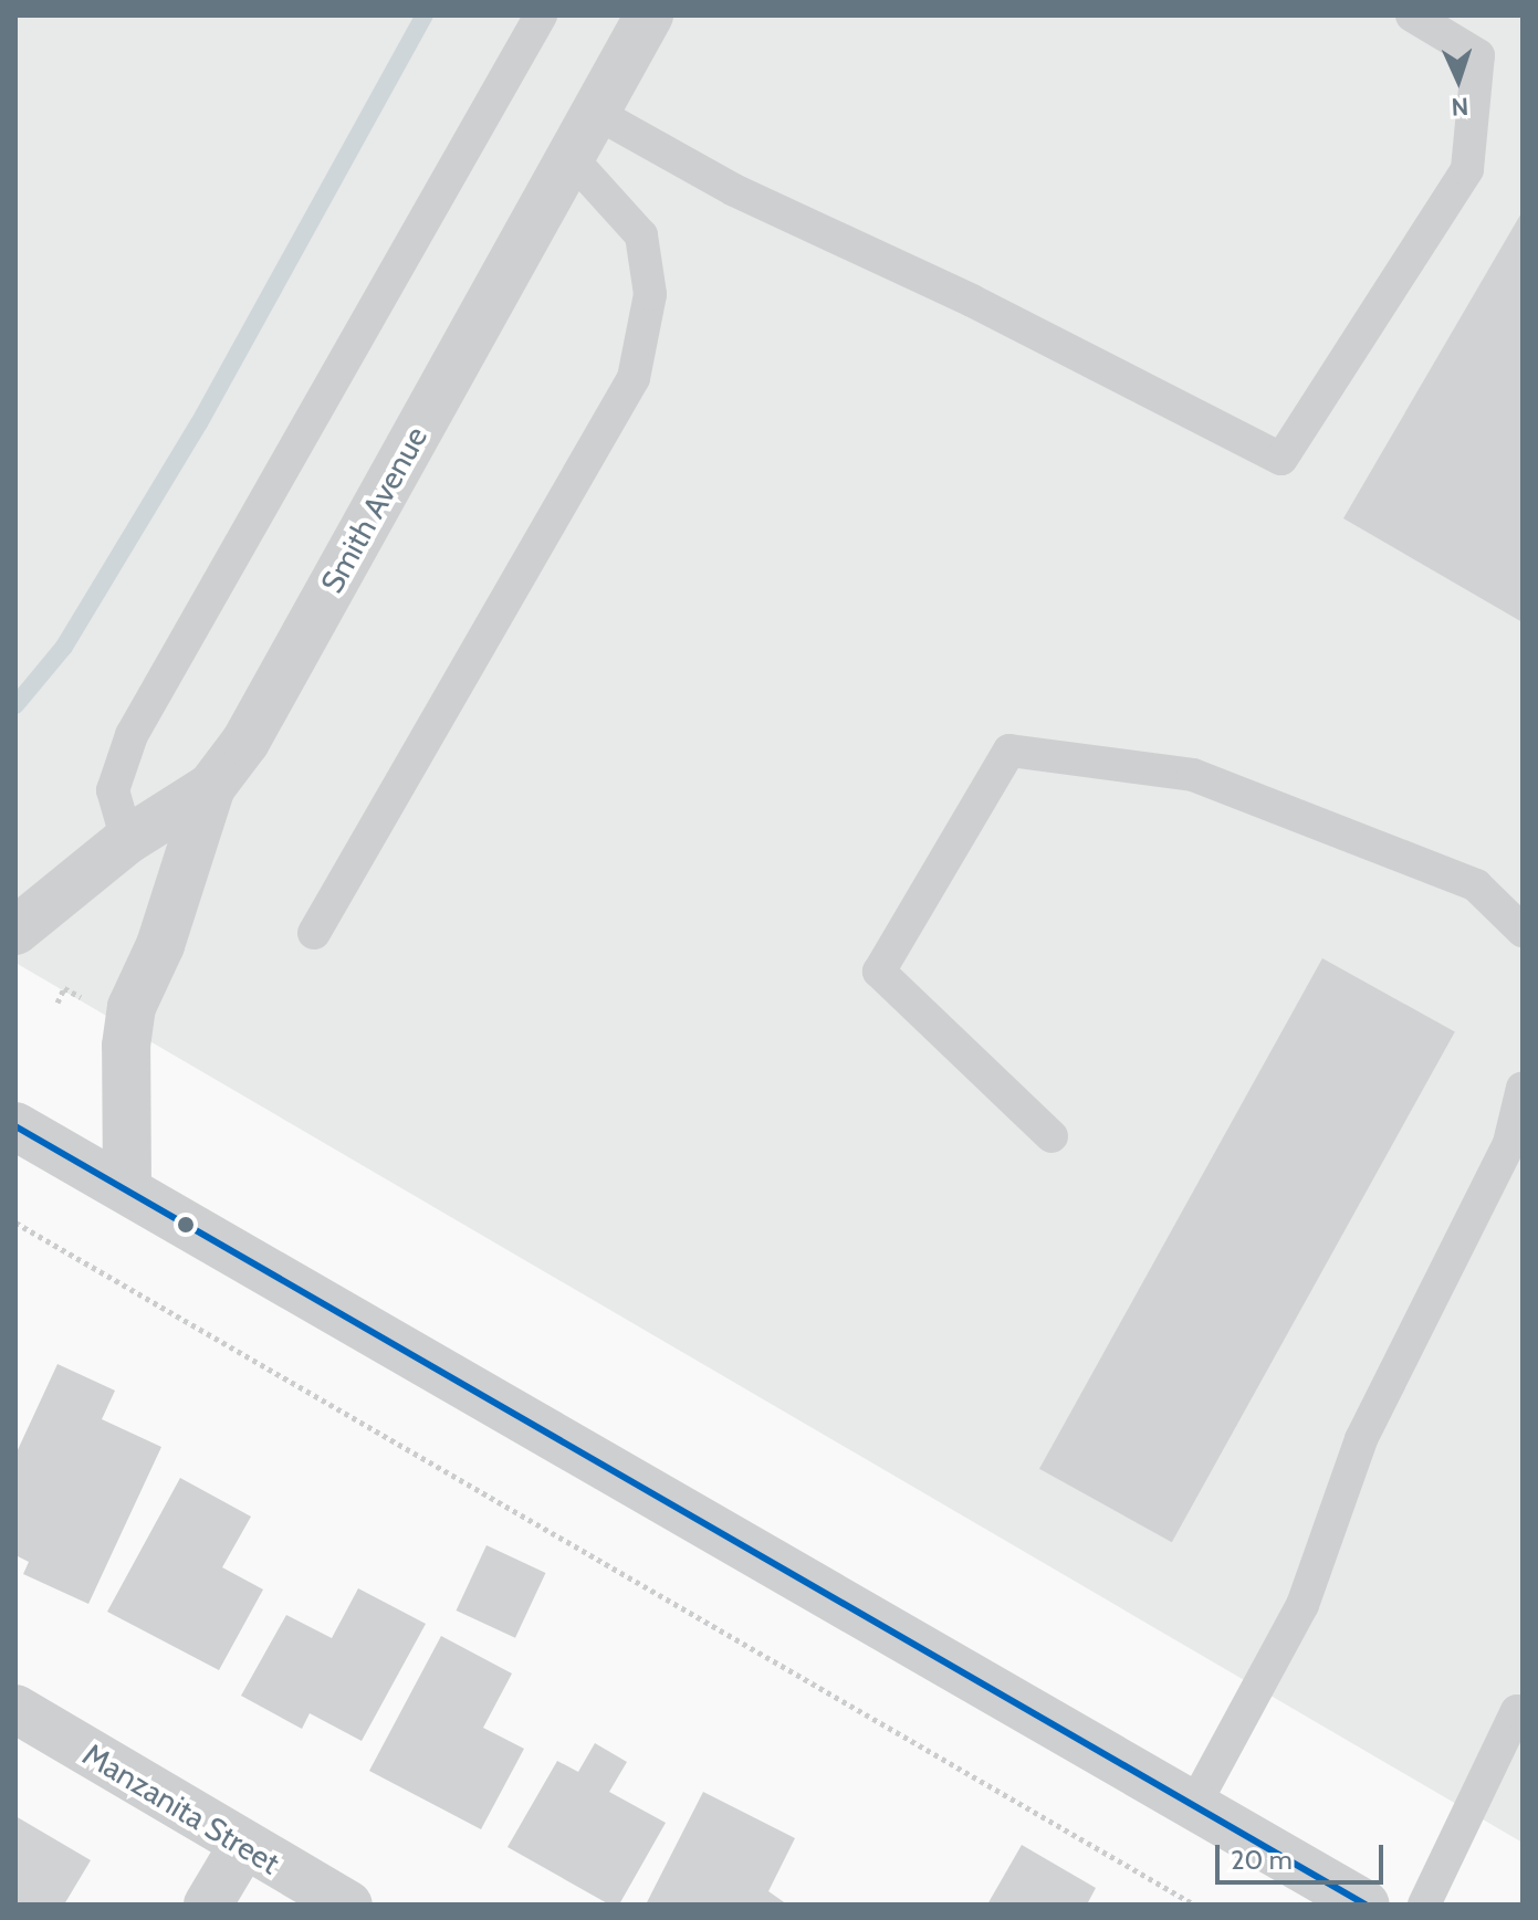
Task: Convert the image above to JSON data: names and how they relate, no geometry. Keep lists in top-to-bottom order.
{
  "streets": {
    "street": ["Smith Avenue", "Manzanita Street"]
  },
  "scale_bar": "20 m",
  "north": "bottom"
}
